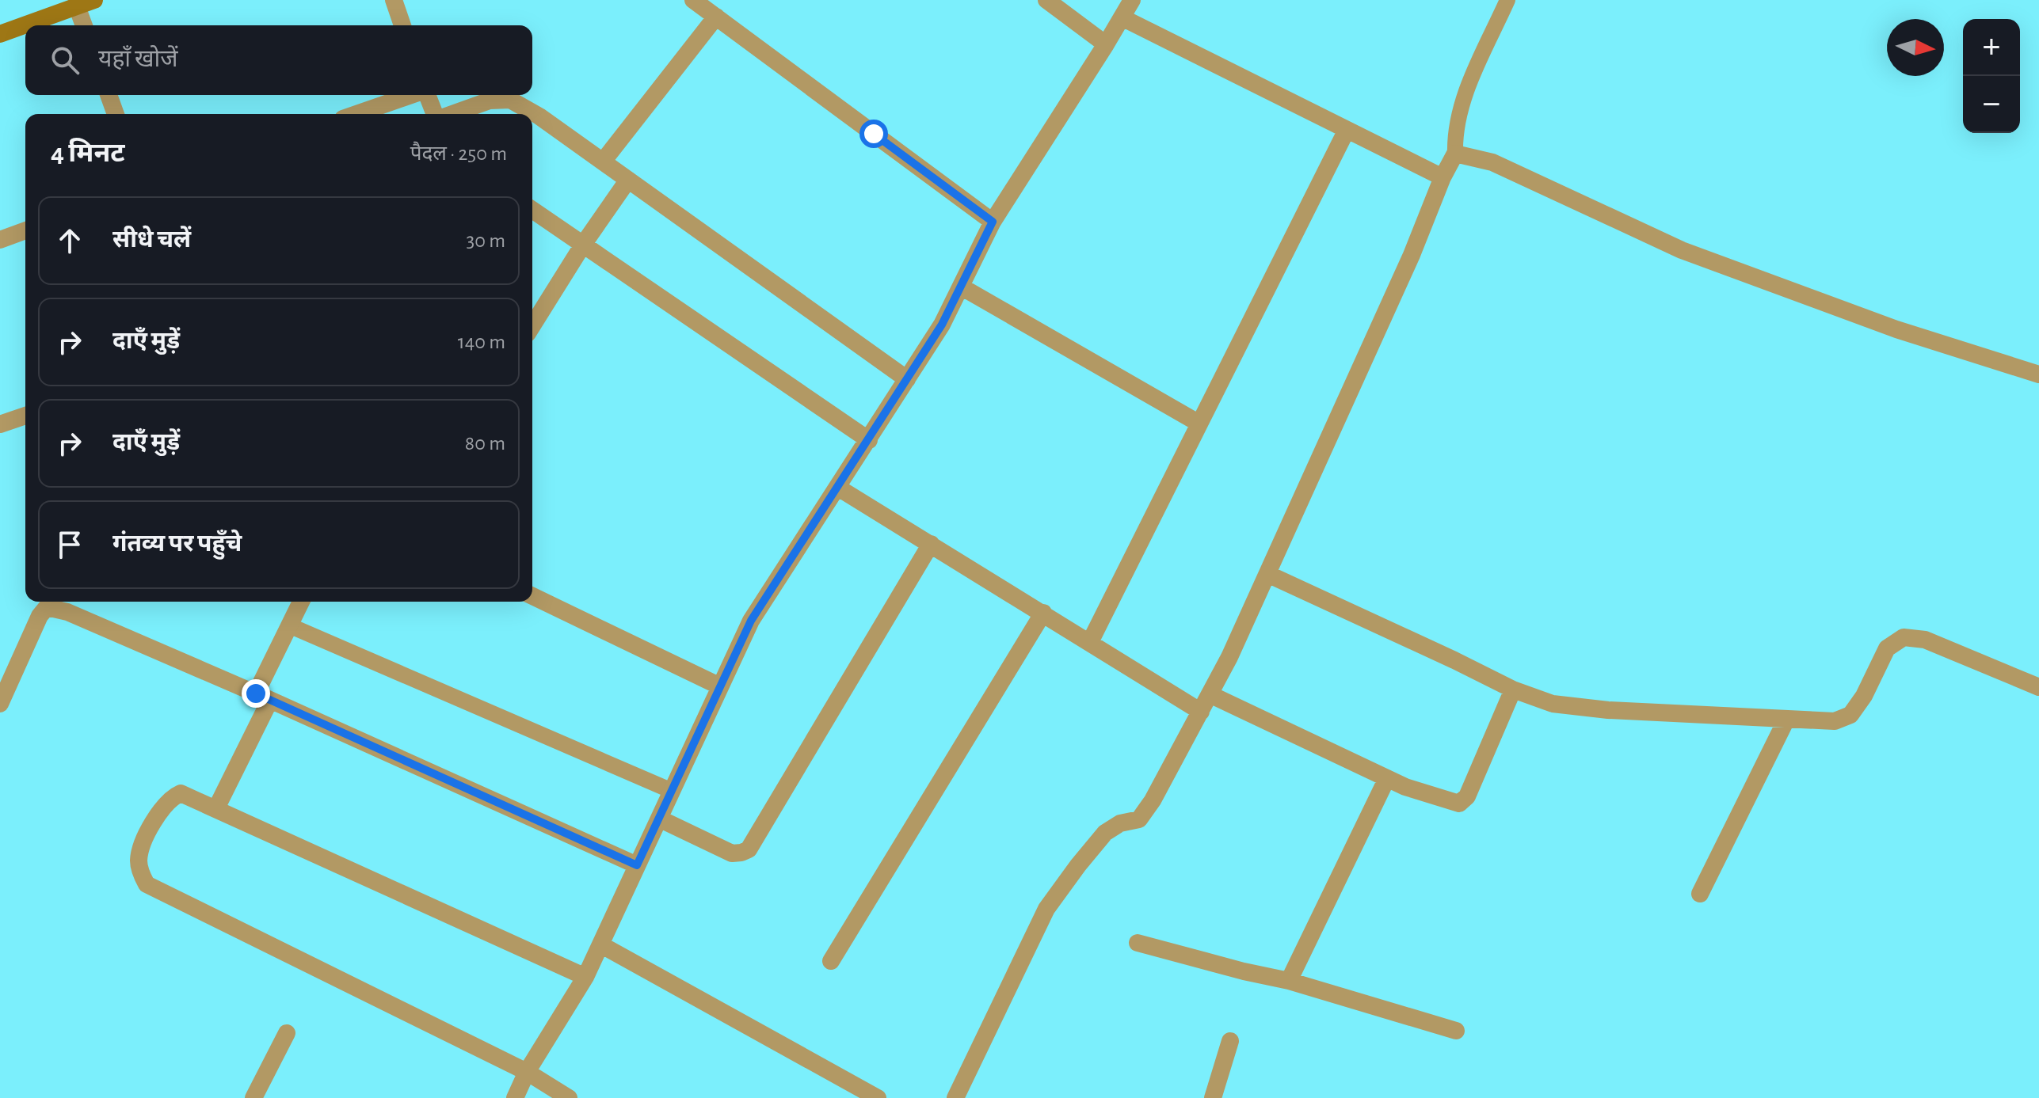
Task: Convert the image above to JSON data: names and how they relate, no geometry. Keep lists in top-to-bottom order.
{
  "north": "right",
  "page": {
    "map_buttons": ["+", "−"],
    "search": "यहाँ खोजें",
    "heading": ["4 मिनट", "पैदल · 250 m"],
    "list": [
      ["सीधे चलें", "30 m"],
      ["दाएँ मुड़ें", "140 m"],
      ["दाएँ मुड़ें", "80 m"],
      "गंतव्य पर पहुँचे"
    ]
  }
}
